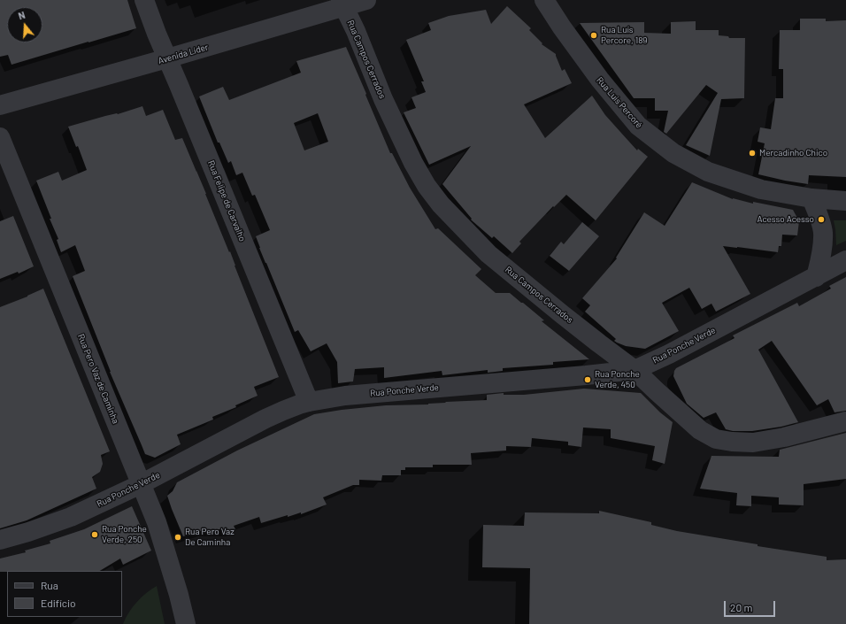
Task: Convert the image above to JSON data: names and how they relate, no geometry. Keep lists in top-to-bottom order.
{
  "streets": {
    "street": [
      "Avenida Líder",
      "Rua Campos Cerrados",
      "Rua Luís Percoré",
      "Rua Felipe de Carvalho",
      "Rua Ponche Verde",
      "Rua Pero Vaz de Caminha"
    ]
  },
  "crossings": [
    ["Avenida Líder", "Rua Campos Cerrados"],
    ["Avenida Líder", "Rua Felipe de Carvalho"],
    ["Rua Campos Cerrados", "Rua Ponche Verde"],
    ["Rua Felipe de Carvalho", "Rua Ponche Verde"],
    ["Rua Ponche Verde", "Rua Pero Vaz de Caminha"]
  ],
  "places": [
    "Rua Luís Percore, 189",
    "Mercadinho Chico",
    "Acesso Acesso",
    "Rua Ponche Verde, 450",
    "Rua Ponche Verde, 250",
    "Rua Pero Vaz De Caminha"
  ],
  "legend": ["Rua", "Edifício"],
  "scale_bar": "20 m",
  "north": "top"
}
